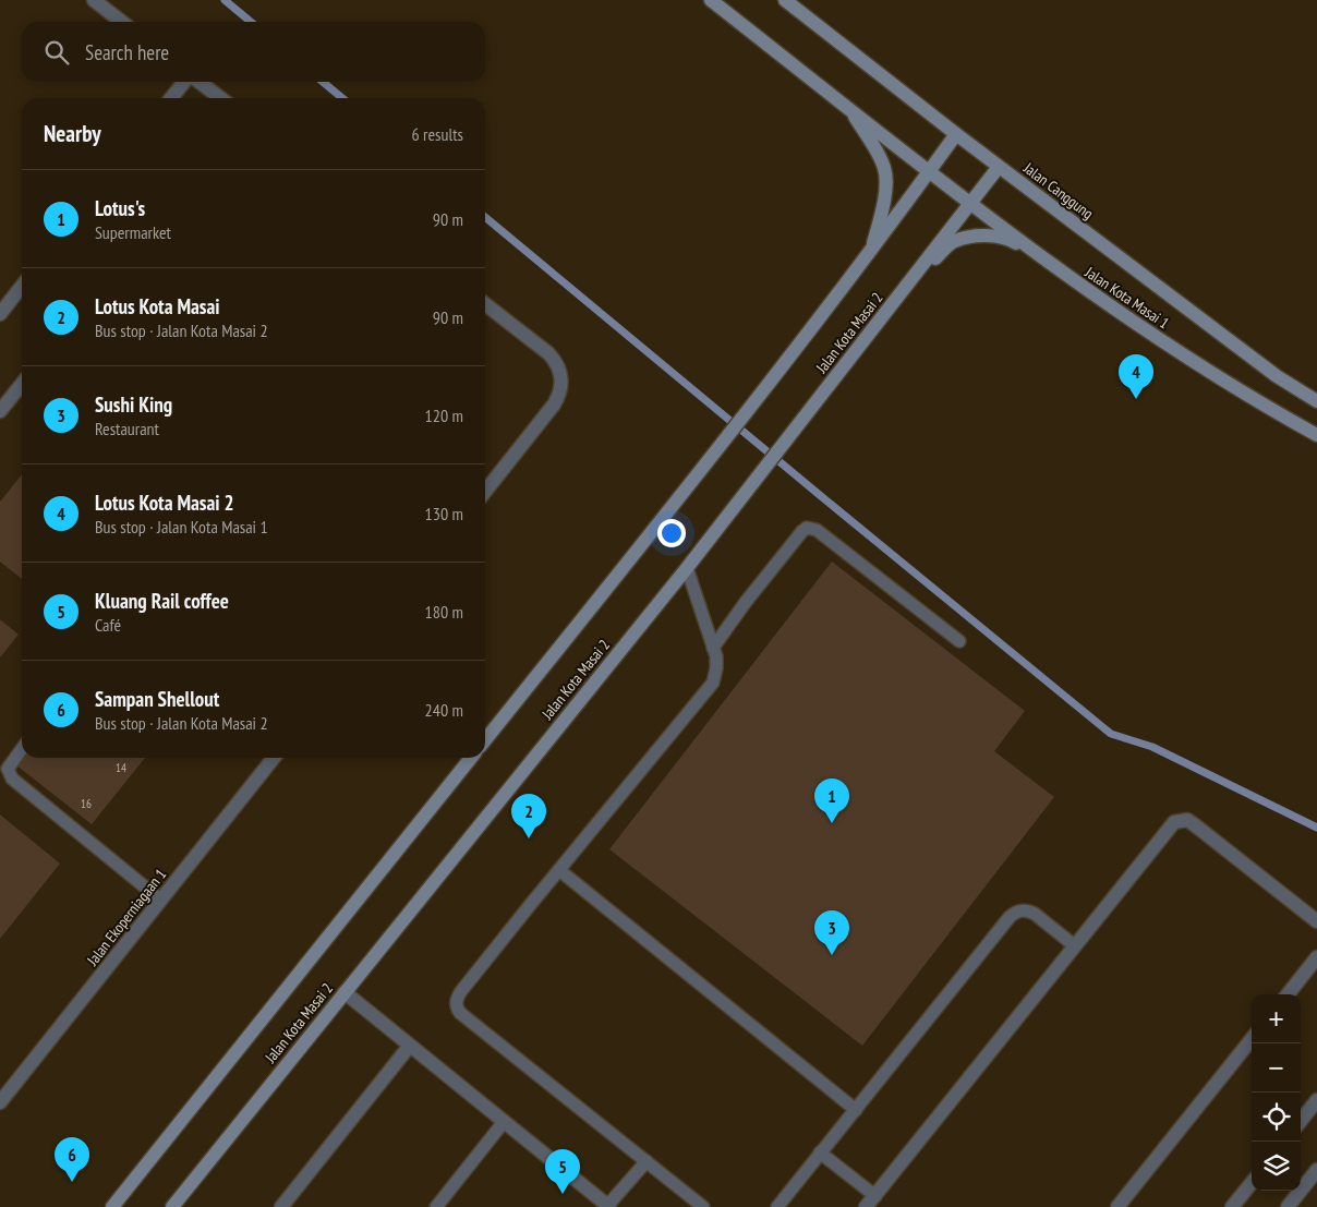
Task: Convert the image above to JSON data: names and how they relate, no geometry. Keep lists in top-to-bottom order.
{
  "streets": {
    "main road": ["Jalan Canggung", "Jalan Kota Masai 1", "Jalan Kota Masai 2"],
    "street": ["Jalan Ekoperniagaan 1"]
  },
  "crossings": [
    ["Jalan Canggung", "Jalan Kota Masai 2"],
    ["Jalan Kota Masai 1", "Jalan Kota Masai 2"]
  ],
  "house_numbers": ["14", "16"],
  "page": {
    "search": "Search here",
    "heading": ["Nearby", "6 results"],
    "list": [
      {
        "mark": "1",
        "name": "Lotus's",
        "note": "Supermarket",
        "value": "90 m"
      },
      {
        "mark": "2",
        "name": "Lotus Kota Masai",
        "note": "Bus stop · Jalan Kota Masai 2",
        "value": "90 m"
      },
      {
        "mark": "3",
        "name": "Sushi King",
        "note": "Restaurant",
        "value": "120 m"
      },
      {
        "mark": "4",
        "name": "Lotus Kota Masai 2",
        "note": "Bus stop · Jalan Kota Masai 1",
        "value": "130 m"
      },
      {
        "mark": "5",
        "name": "Kluang Rail coffee",
        "note": "Café",
        "value": "180 m"
      },
      {
        "mark": "6",
        "name": "Sampan Shellout",
        "note": "Bus stop · Jalan Kota Masai 2",
        "value": "240 m"
      }
    ],
    "pins": [
      "4",
      "1",
      "2",
      "3",
      "6",
      "5"
    ],
    "map_buttons": ["+", "−"]
  }
}
